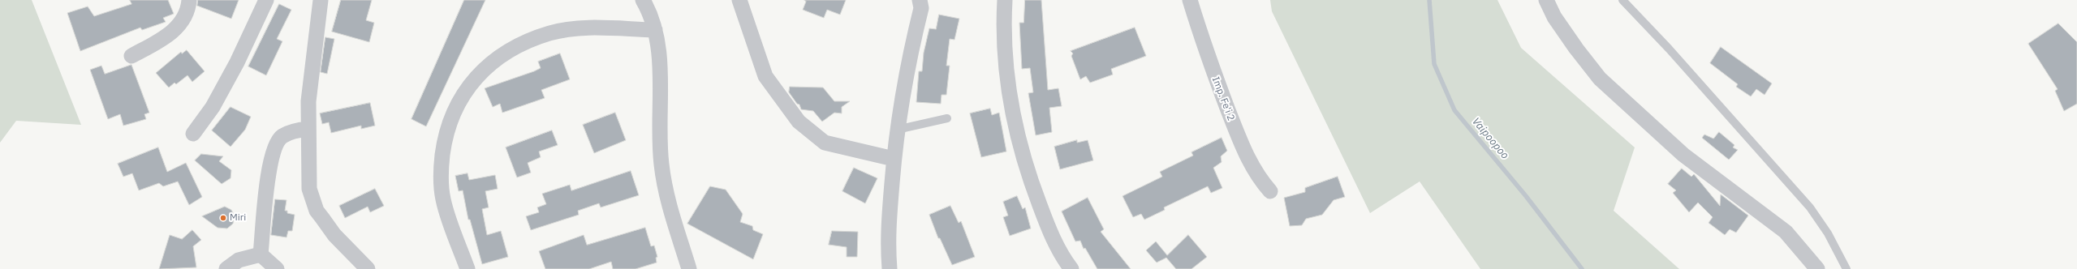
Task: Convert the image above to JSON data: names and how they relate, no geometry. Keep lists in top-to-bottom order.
{
  "streets": {
    "street": ["Imp. Fe'i 2"]
  },
  "water": ["Vaipoopoo"],
  "places": ["Miri"]
}
